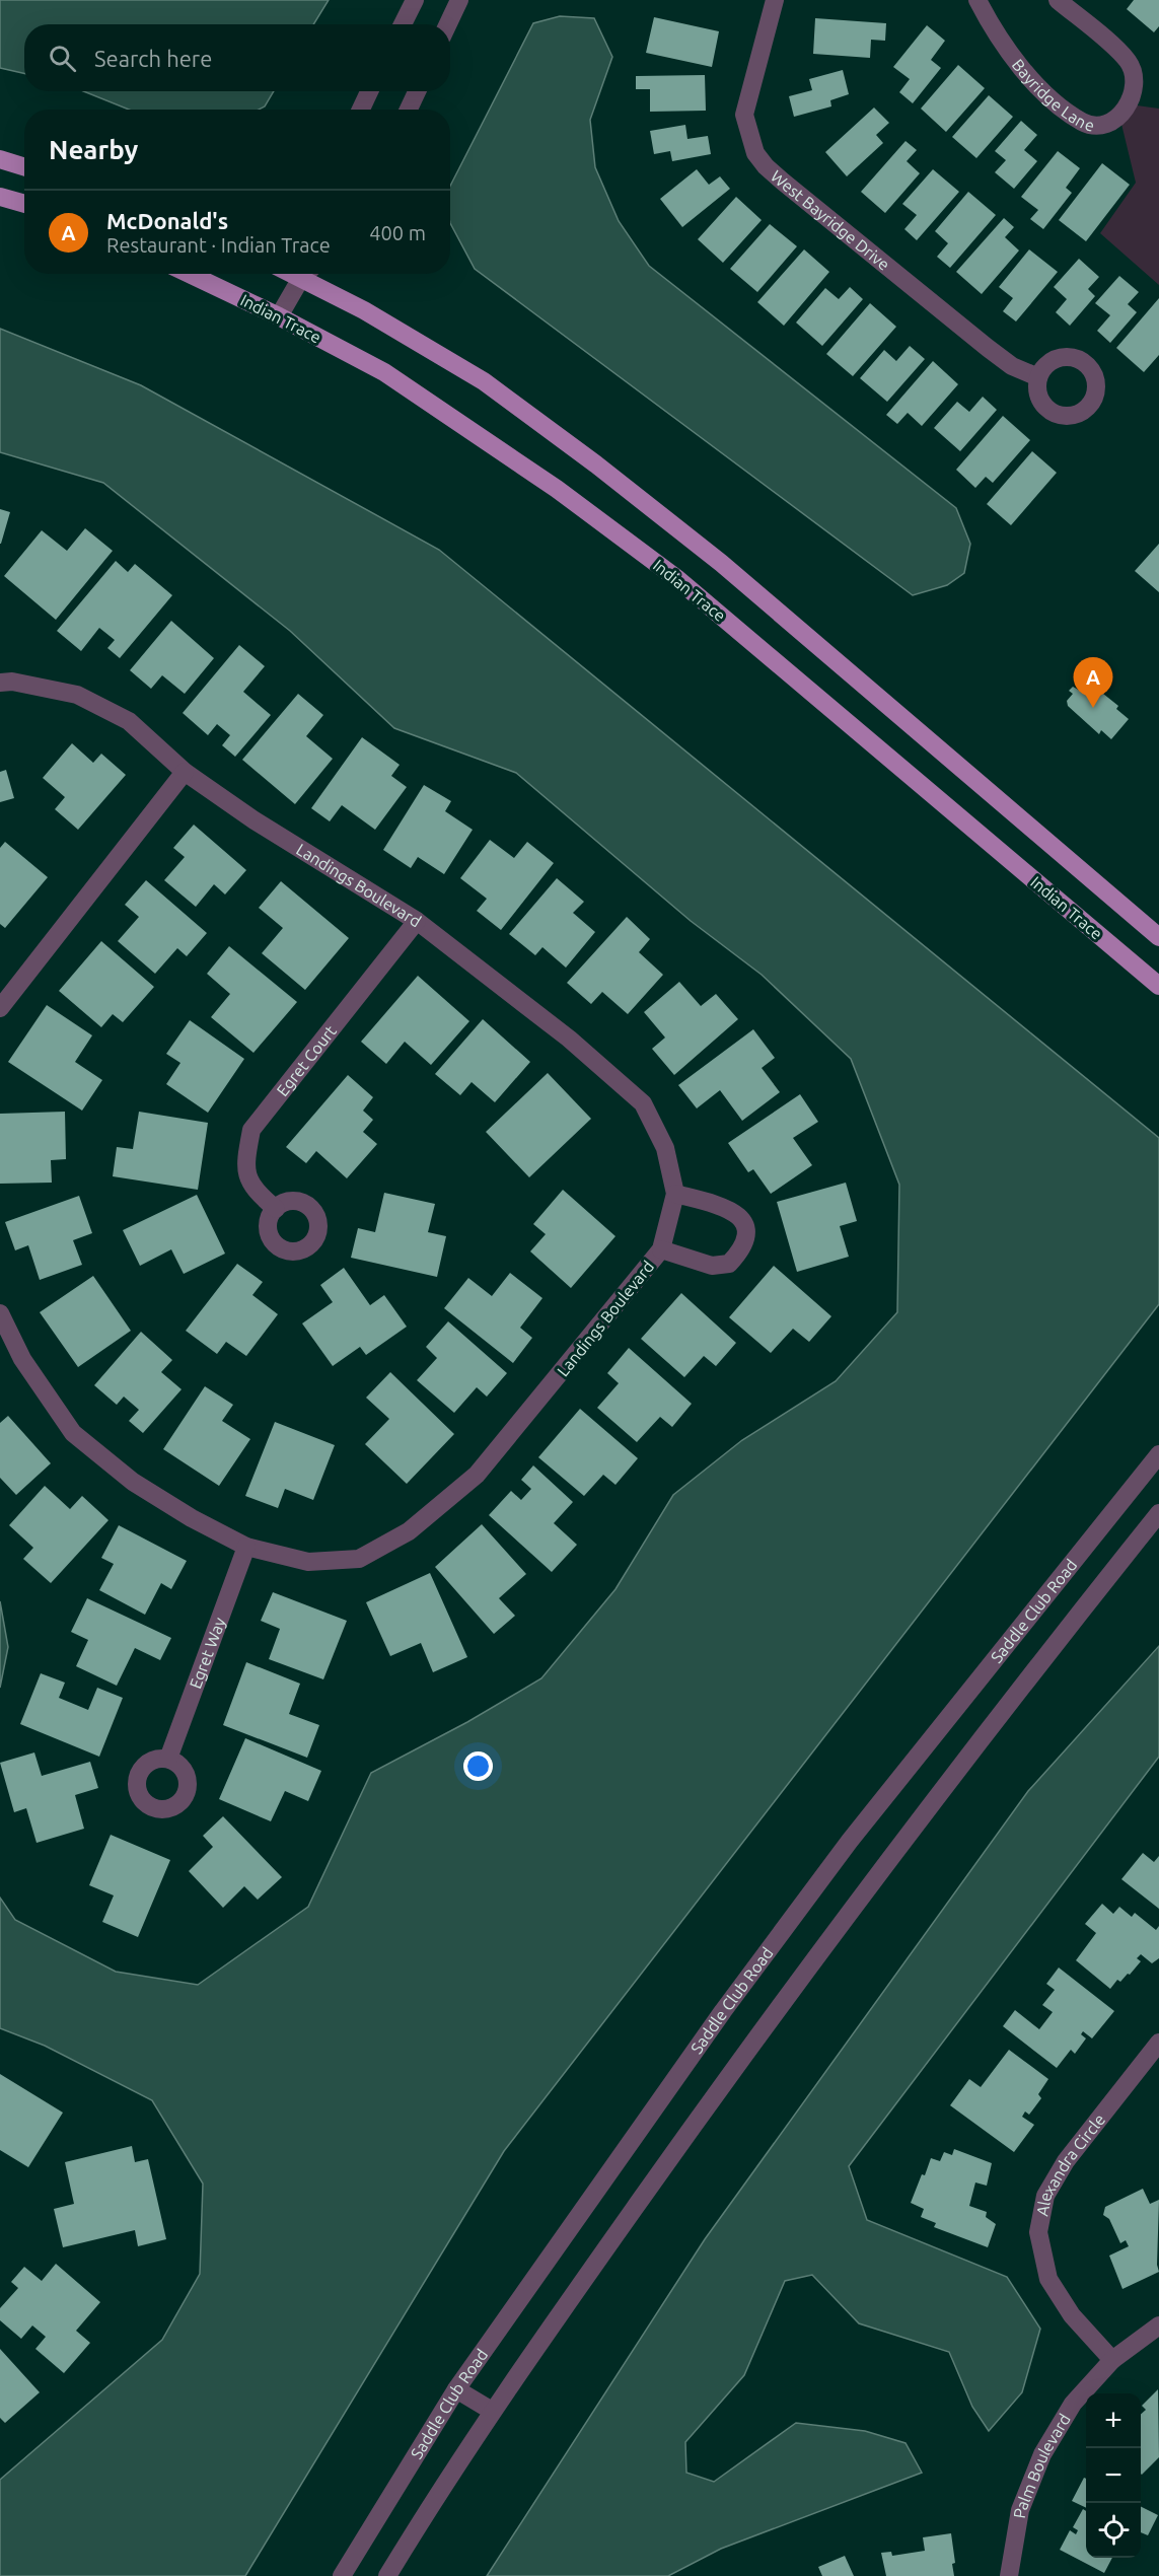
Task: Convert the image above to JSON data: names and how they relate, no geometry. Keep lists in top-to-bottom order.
{
  "streets": {
    "main road": ["Indian Trace"],
    "street": [
      "Bayridge Lane",
      "West Bayridge Drive",
      "Landings Boulevard",
      "Egret Court",
      "Saddle Club Road",
      "Egret Way",
      "Alexandra Circle",
      "Palm Boulevard"
    ]
  },
  "crossings": [
    ["Landings Boulevard", "Egret Court"],
    ["Landings Boulevard", "Egret Way"],
    ["Alexandra Circle", "Palm Boulevard"]
  ],
  "page": {
    "search": "Search here",
    "heading": "Nearby",
    "list": [
      {
        "mark": "A",
        "name": "McDonald's",
        "note": "Restaurant · Indian Trace",
        "value": "400 m"
      }
    ],
    "pins": "A",
    "map_buttons": ["+", "−"]
  }
}
